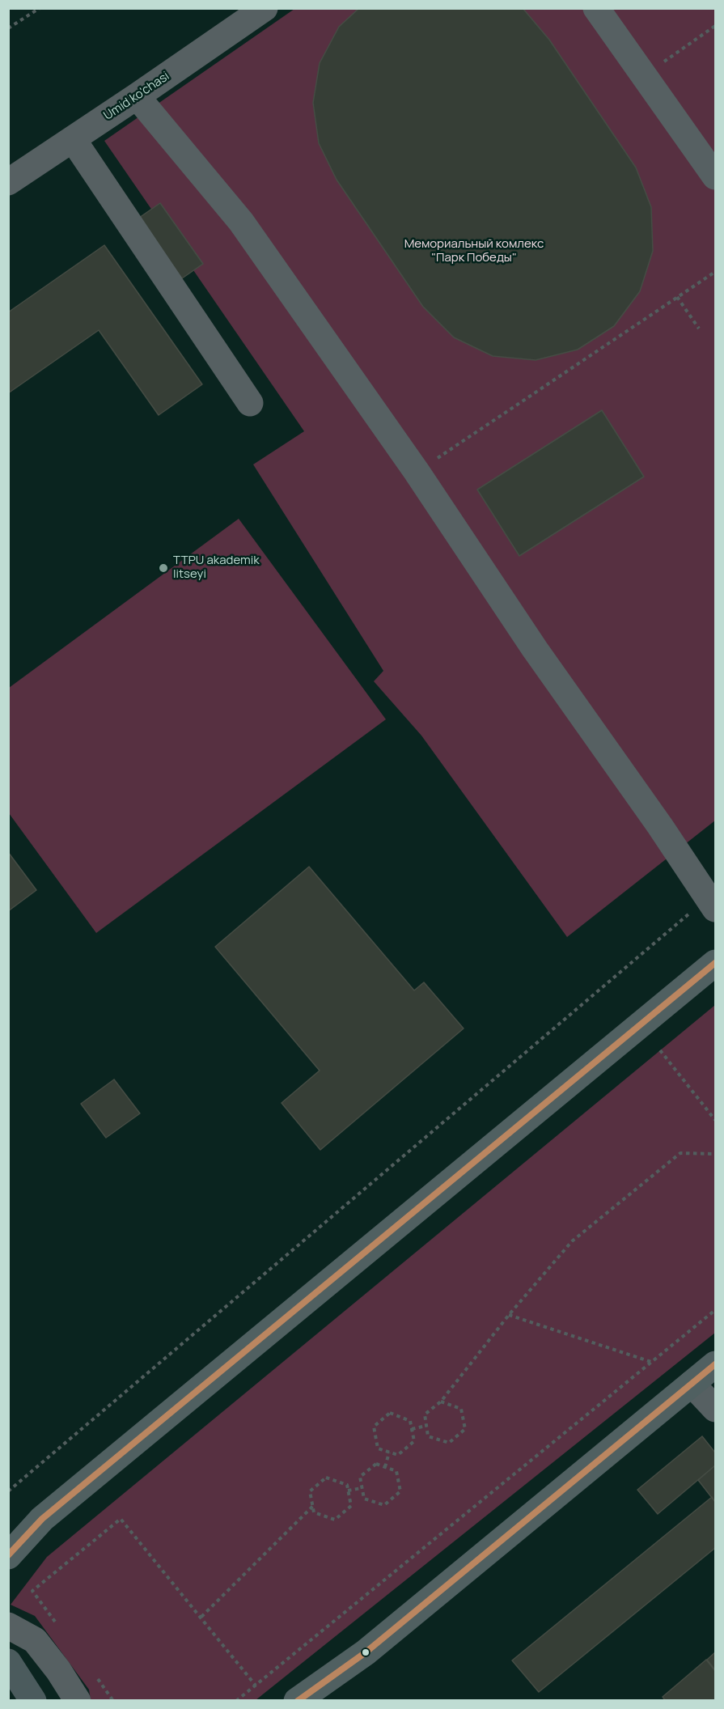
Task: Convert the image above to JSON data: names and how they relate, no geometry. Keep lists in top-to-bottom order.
{
  "streets": {
    "street": ["Umid ko'chasi"]
  },
  "parks": ["Мемориальный комлекс \"Парк Победы\""],
  "places": ["TTPU akademik litseyi"]
}
